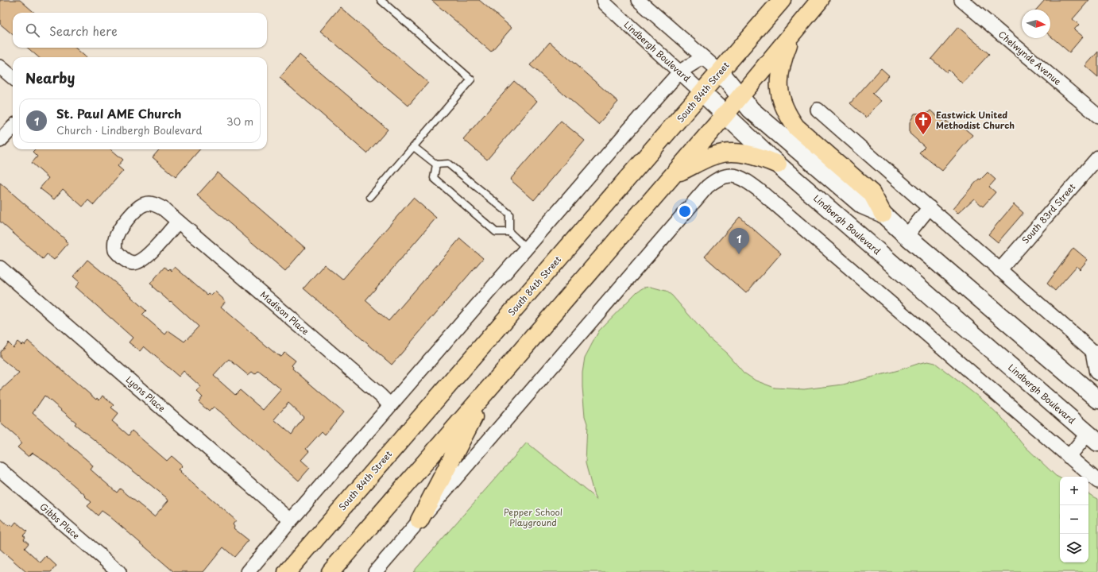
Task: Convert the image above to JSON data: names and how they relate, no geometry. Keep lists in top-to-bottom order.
{
  "streets": {
    "main road": ["Lindbergh Boulevard", "South 84th Street"],
    "street": [
      "Chelwynde Avenue",
      "South 83rd Street",
      "Madison Place",
      "Lyons Place",
      "Gibbs Place"
    ]
  },
  "crossings": [
    ["Lindbergh Boulevard", "South 84th Street"]
  ],
  "parks": ["Pepper School Playground"],
  "places": {
    "church": ["Eastwick United Methodist Church"]
  },
  "north": "right",
  "page": {
    "search": "Search here",
    "heading": "Nearby",
    "list": [
      {
        "mark": "1",
        "name": "St. Paul AME Church",
        "note": "Church · Lindbergh Boulevard",
        "value": "30 m"
      }
    ],
    "pins": "1",
    "map_buttons": ["+", "−"]
  }
}
